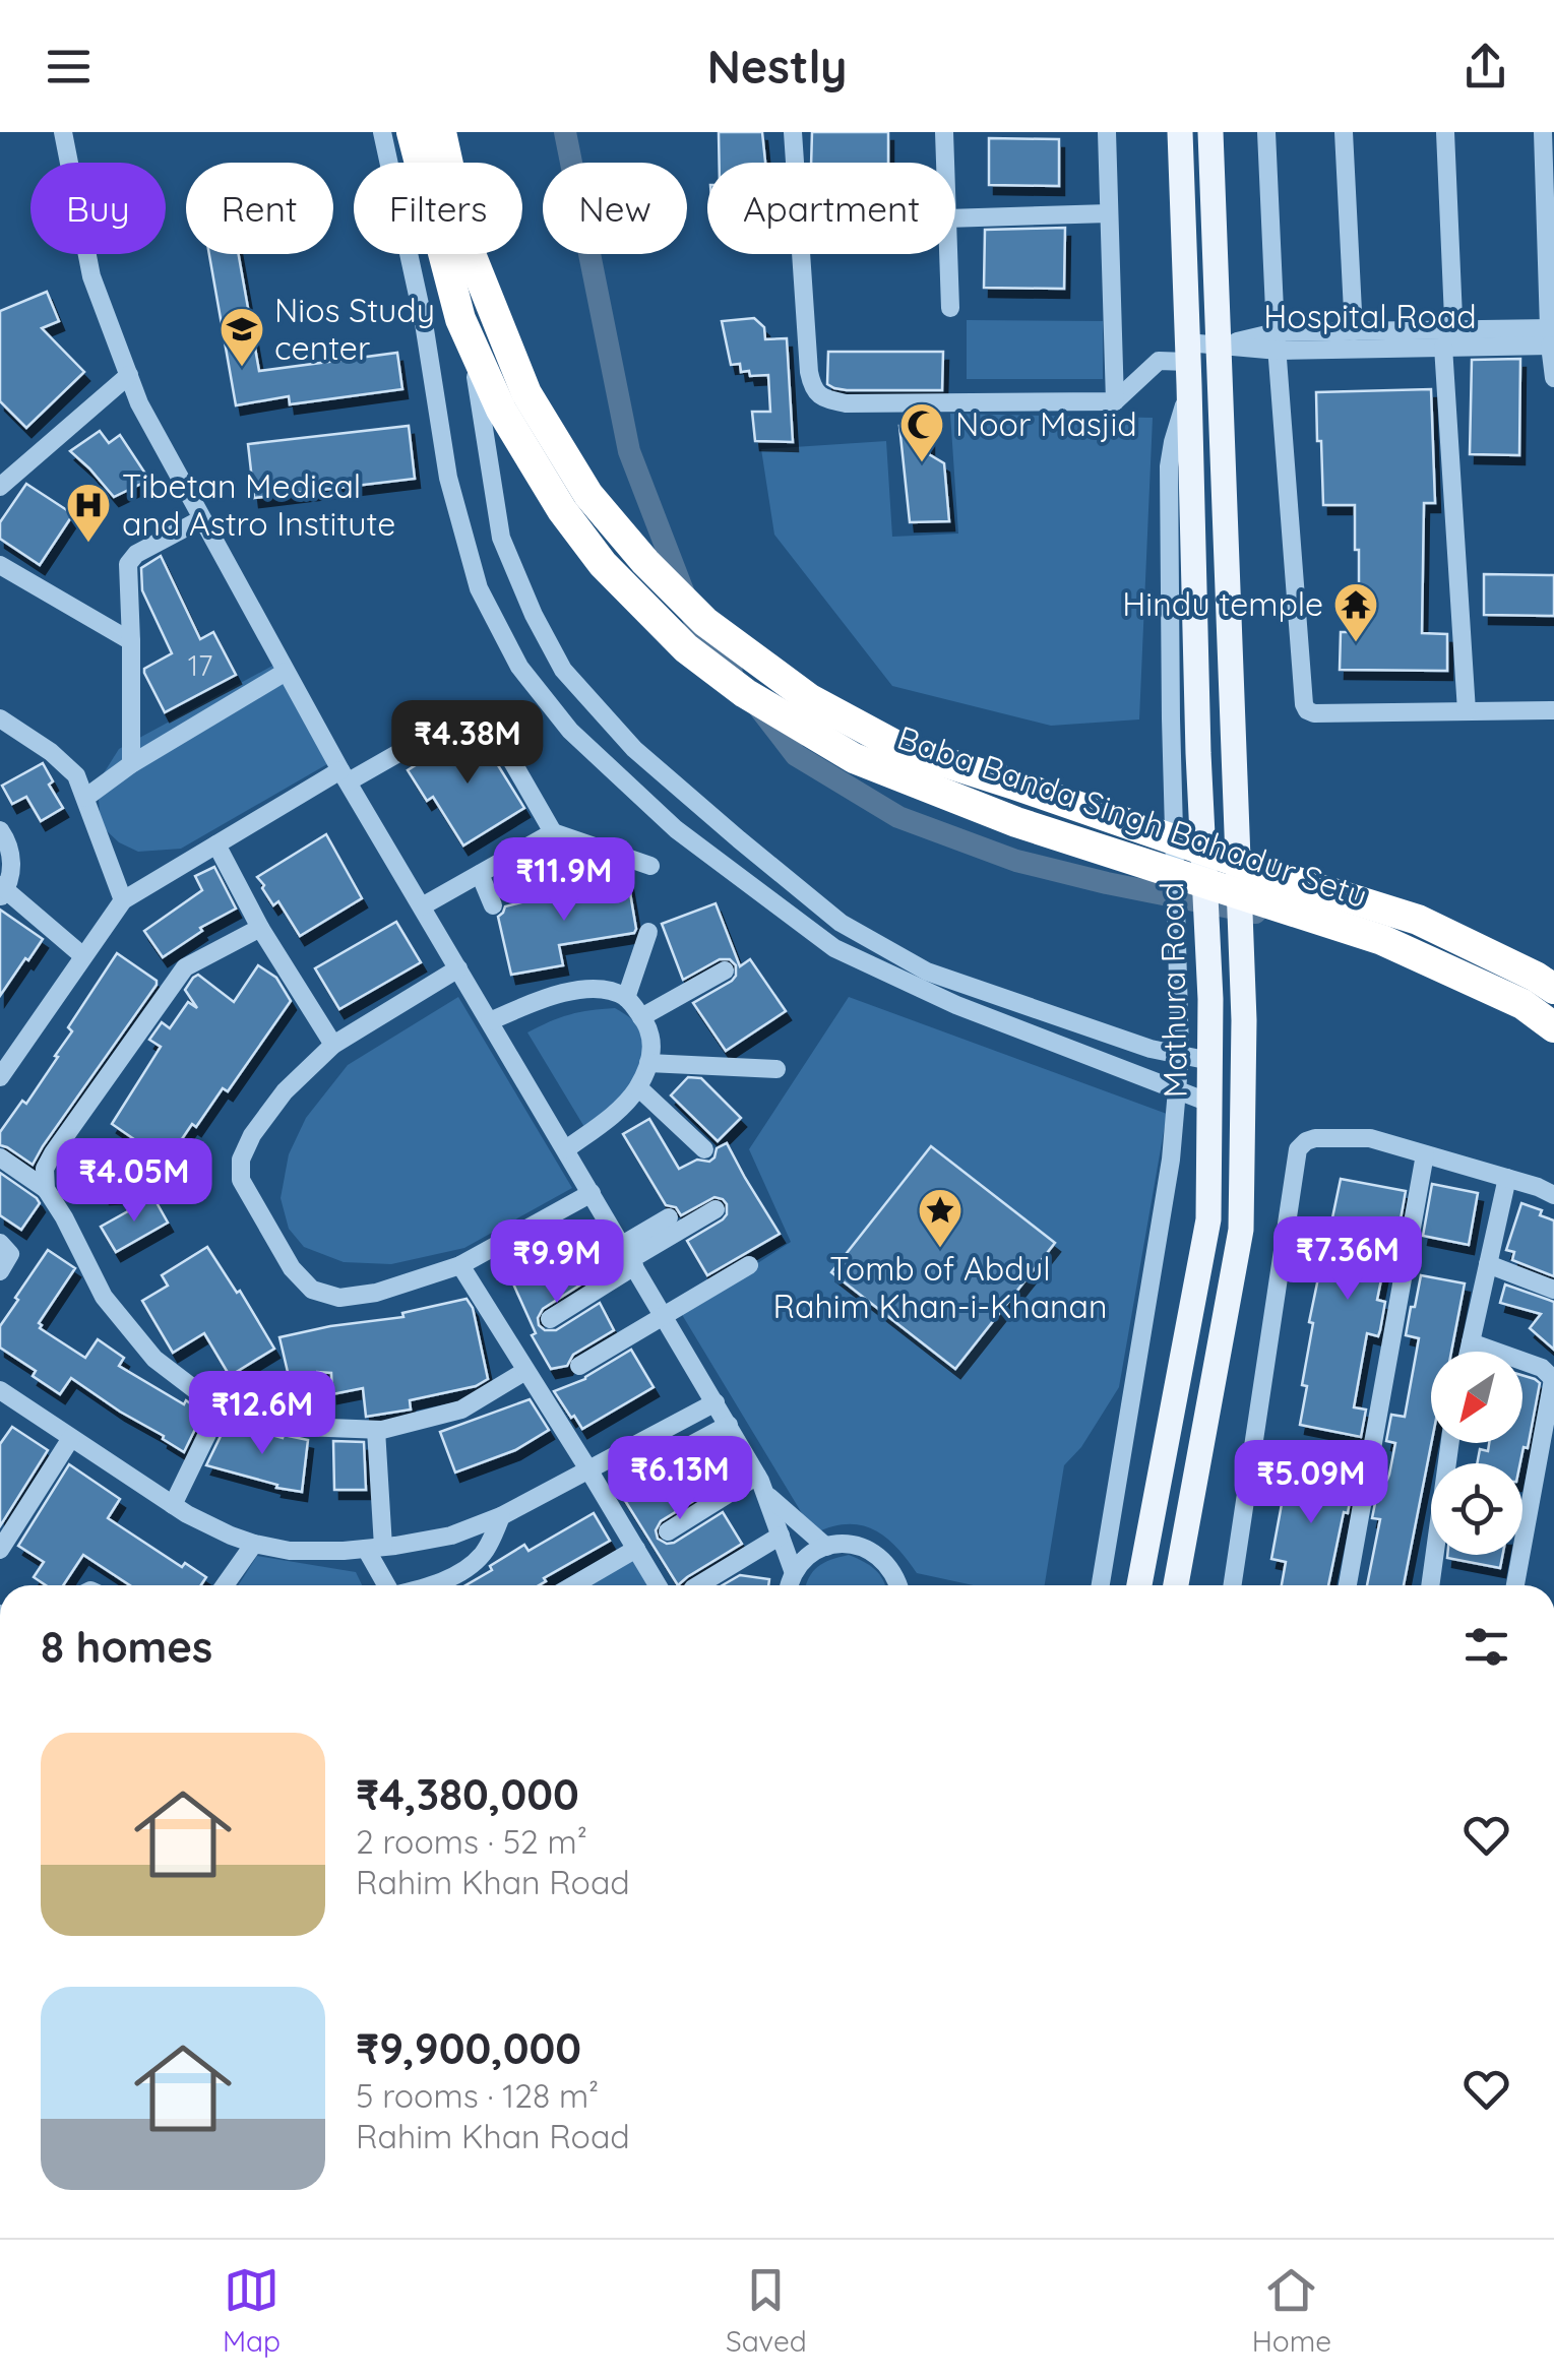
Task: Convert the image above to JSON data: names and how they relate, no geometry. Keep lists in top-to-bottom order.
{
  "streets": {
    "highway": ["Baba Banda Singh Bahadur Setu"],
    "main road": ["Mathura Road"],
    "street": ["Hospital Road"]
  },
  "crossings": [
    ["Hospital Road", "Mathura Road"]
  ],
  "places": {
    "school or university": ["Nios Study center"],
    "mosque": ["Noor Masjid"],
    "hospital": ["Tibetan Medical and Astro Institute"],
    "temple": ["Hindu temple"],
    "place": ["Tomb of Abdul Rahim Khan-i-Khanan"]
  },
  "house_numbers": ["17"],
  "north": "bottom left",
  "page": {
    "header": "Nestly",
    "chip": [
      "Buy",
      "Rent",
      "Filters",
      "New",
      "Apartment"
    ],
    "price": [
      "₹4.38M",
      "₹11.9M",
      "₹4.05M",
      "₹7.36M",
      "₹9.9M",
      "₹12.6M",
      "₹6.13M",
      "₹5.09M"
    ],
    "heading": "8 homes",
    "list": [
      {
        "name": "₹4,380,000",
        "note": "2 rooms · 52 m² · Rahim Khan Road"
      },
      {
        "name": "₹9,900,000",
        "note": "5 rooms · 128 m² · Rahim Khan Road"
      }
    ],
    "tabs": ["Map", "Saved", "Home"]
  }
}
